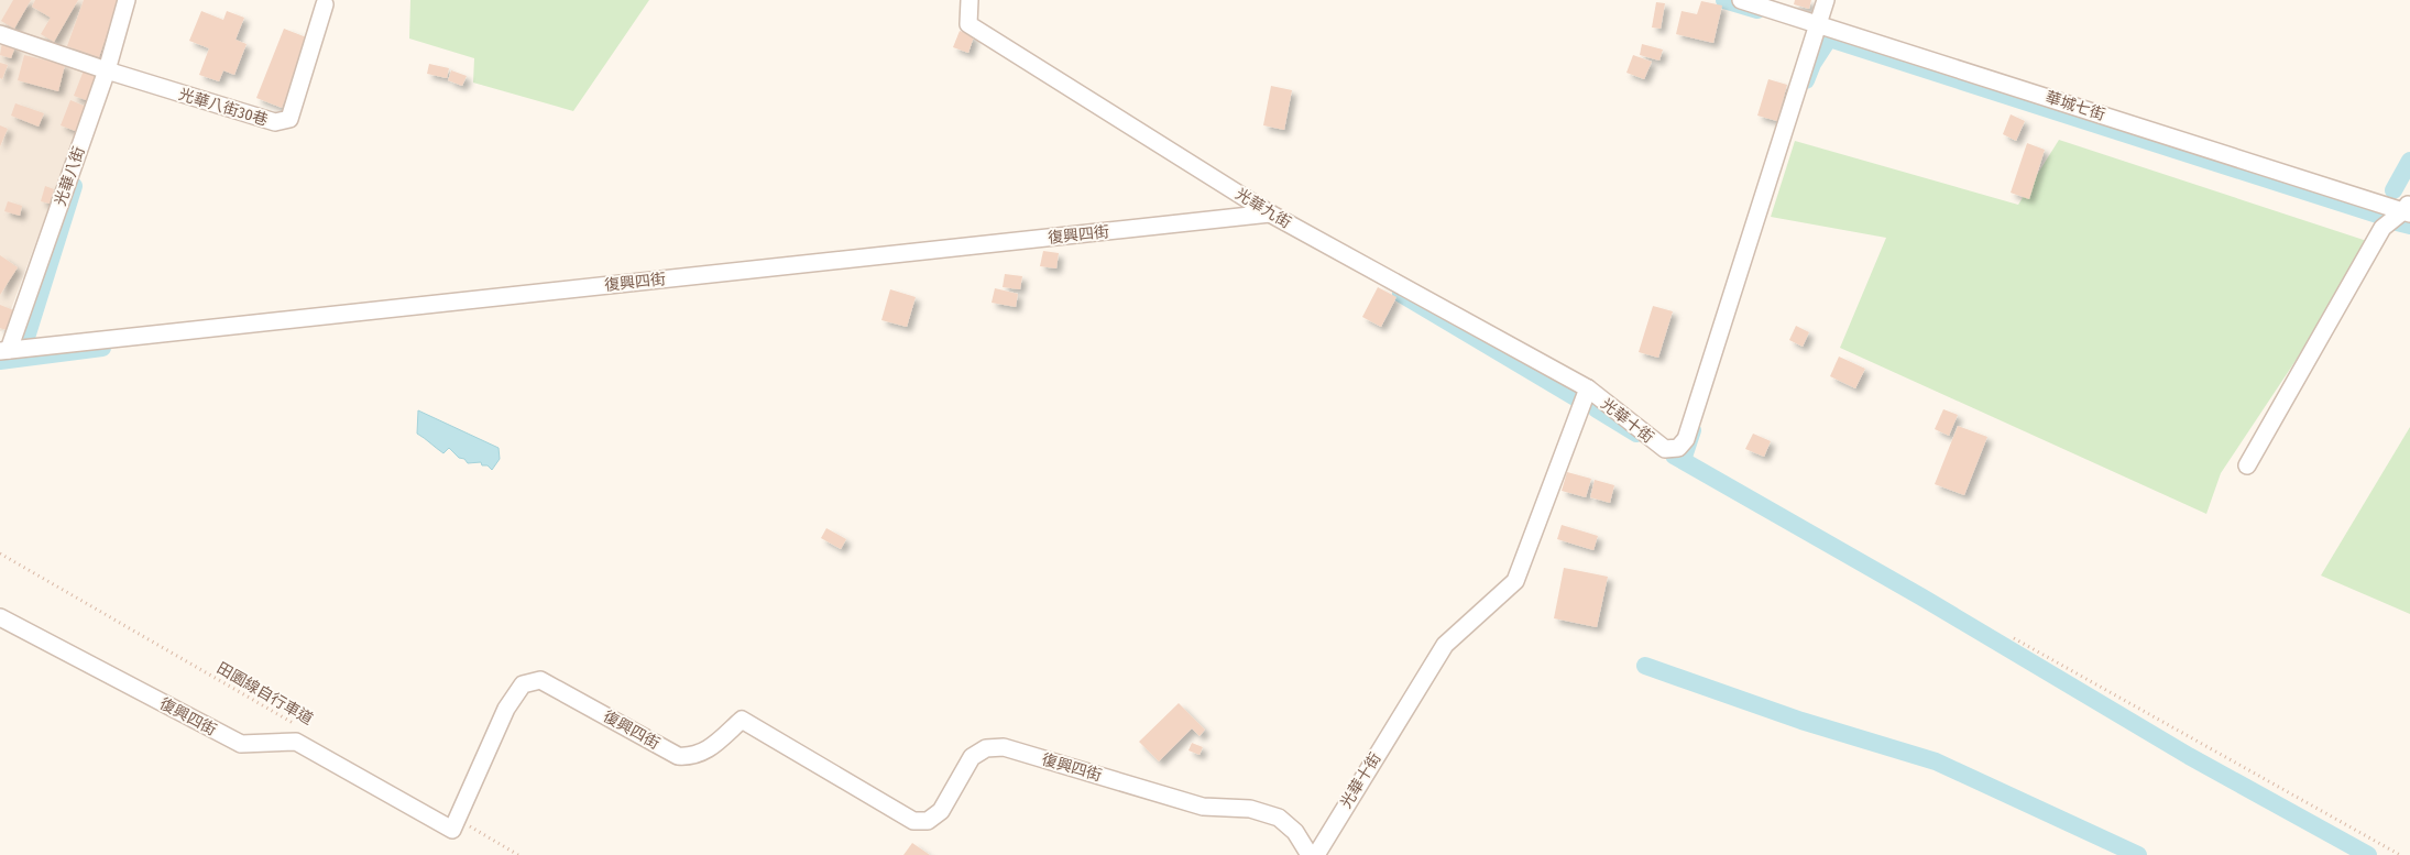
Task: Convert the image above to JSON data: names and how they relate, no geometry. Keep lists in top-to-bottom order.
{
  "streets": {
    "street": [
      "華城七街",
      "光華八街30巷",
      "光華八街",
      "光華九街",
      "復興四街",
      "光華十街"
    ],
    "path": ["田園線自行車道"]
  },
  "crossings": [
    ["華城七街", "光華十街"],
    ["光華八街30巷", "光華八街"],
    ["光華八街", "復興四街"],
    ["光華九街", "復興四街"],
    ["光華九街", "光華十街"]
  ]
}
